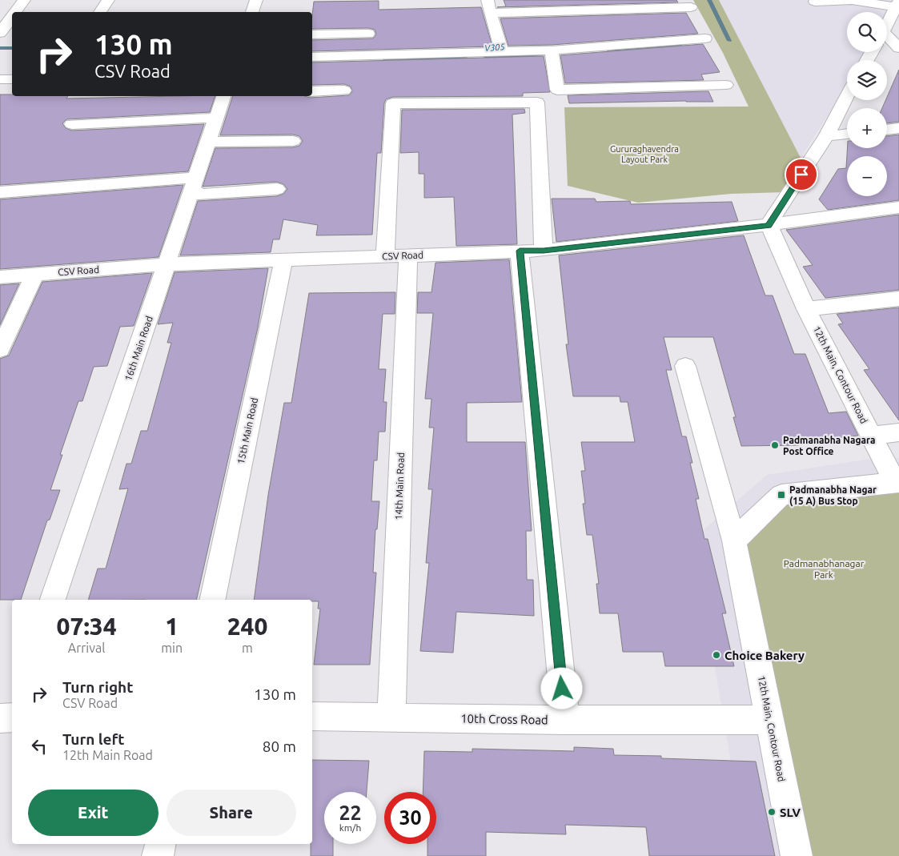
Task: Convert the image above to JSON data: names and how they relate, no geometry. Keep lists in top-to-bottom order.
{
  "streets": {
    "street": [
      "CSV Road",
      "16th Main Road",
      "12th Main, Contour Road",
      "15th Main Road",
      "14th Main Road",
      "10th Cross Road"
    ]
  },
  "crossings": [
    ["CSV Road", "16th Main Road"],
    ["CSV Road", "12th Main, Contour Road"],
    ["CSV Road", "15th Main Road"],
    ["CSV Road", "14th Main Road"],
    ["12th Main, Contour Road", "10th Cross Road"],
    ["14th Main Road", "10th Cross Road"]
  ],
  "water": ["V305"],
  "parks": ["Gururaghavendra Layout Park", "Padmanabhanagar Park"],
  "places": {
    "other": ["Padmanabha Nagara Post Office", "Choice Bakery", "SLV"],
    "transit": ["Padmanabha Nagar (15 A) Bus Stop"]
  },
  "page": {
    "map_buttons": ["+", "−"],
    "turn": ["130 m", "CSV Road"],
    "eta": [
      "07:34",
      "Arrival",
      "1",
      "min",
      "240",
      "m"
    ],
    "list": [
      {
        "name": "Turn right",
        "note": "CSV Road",
        "value": "130 m"
      },
      {
        "name": "Turn left",
        "note": "12th Main Road",
        "value": "80 m"
      }
    ],
    "buttons": ["Exit", "Share"],
    "speed": "22 km/h",
    "limit": "30"
  }
}
